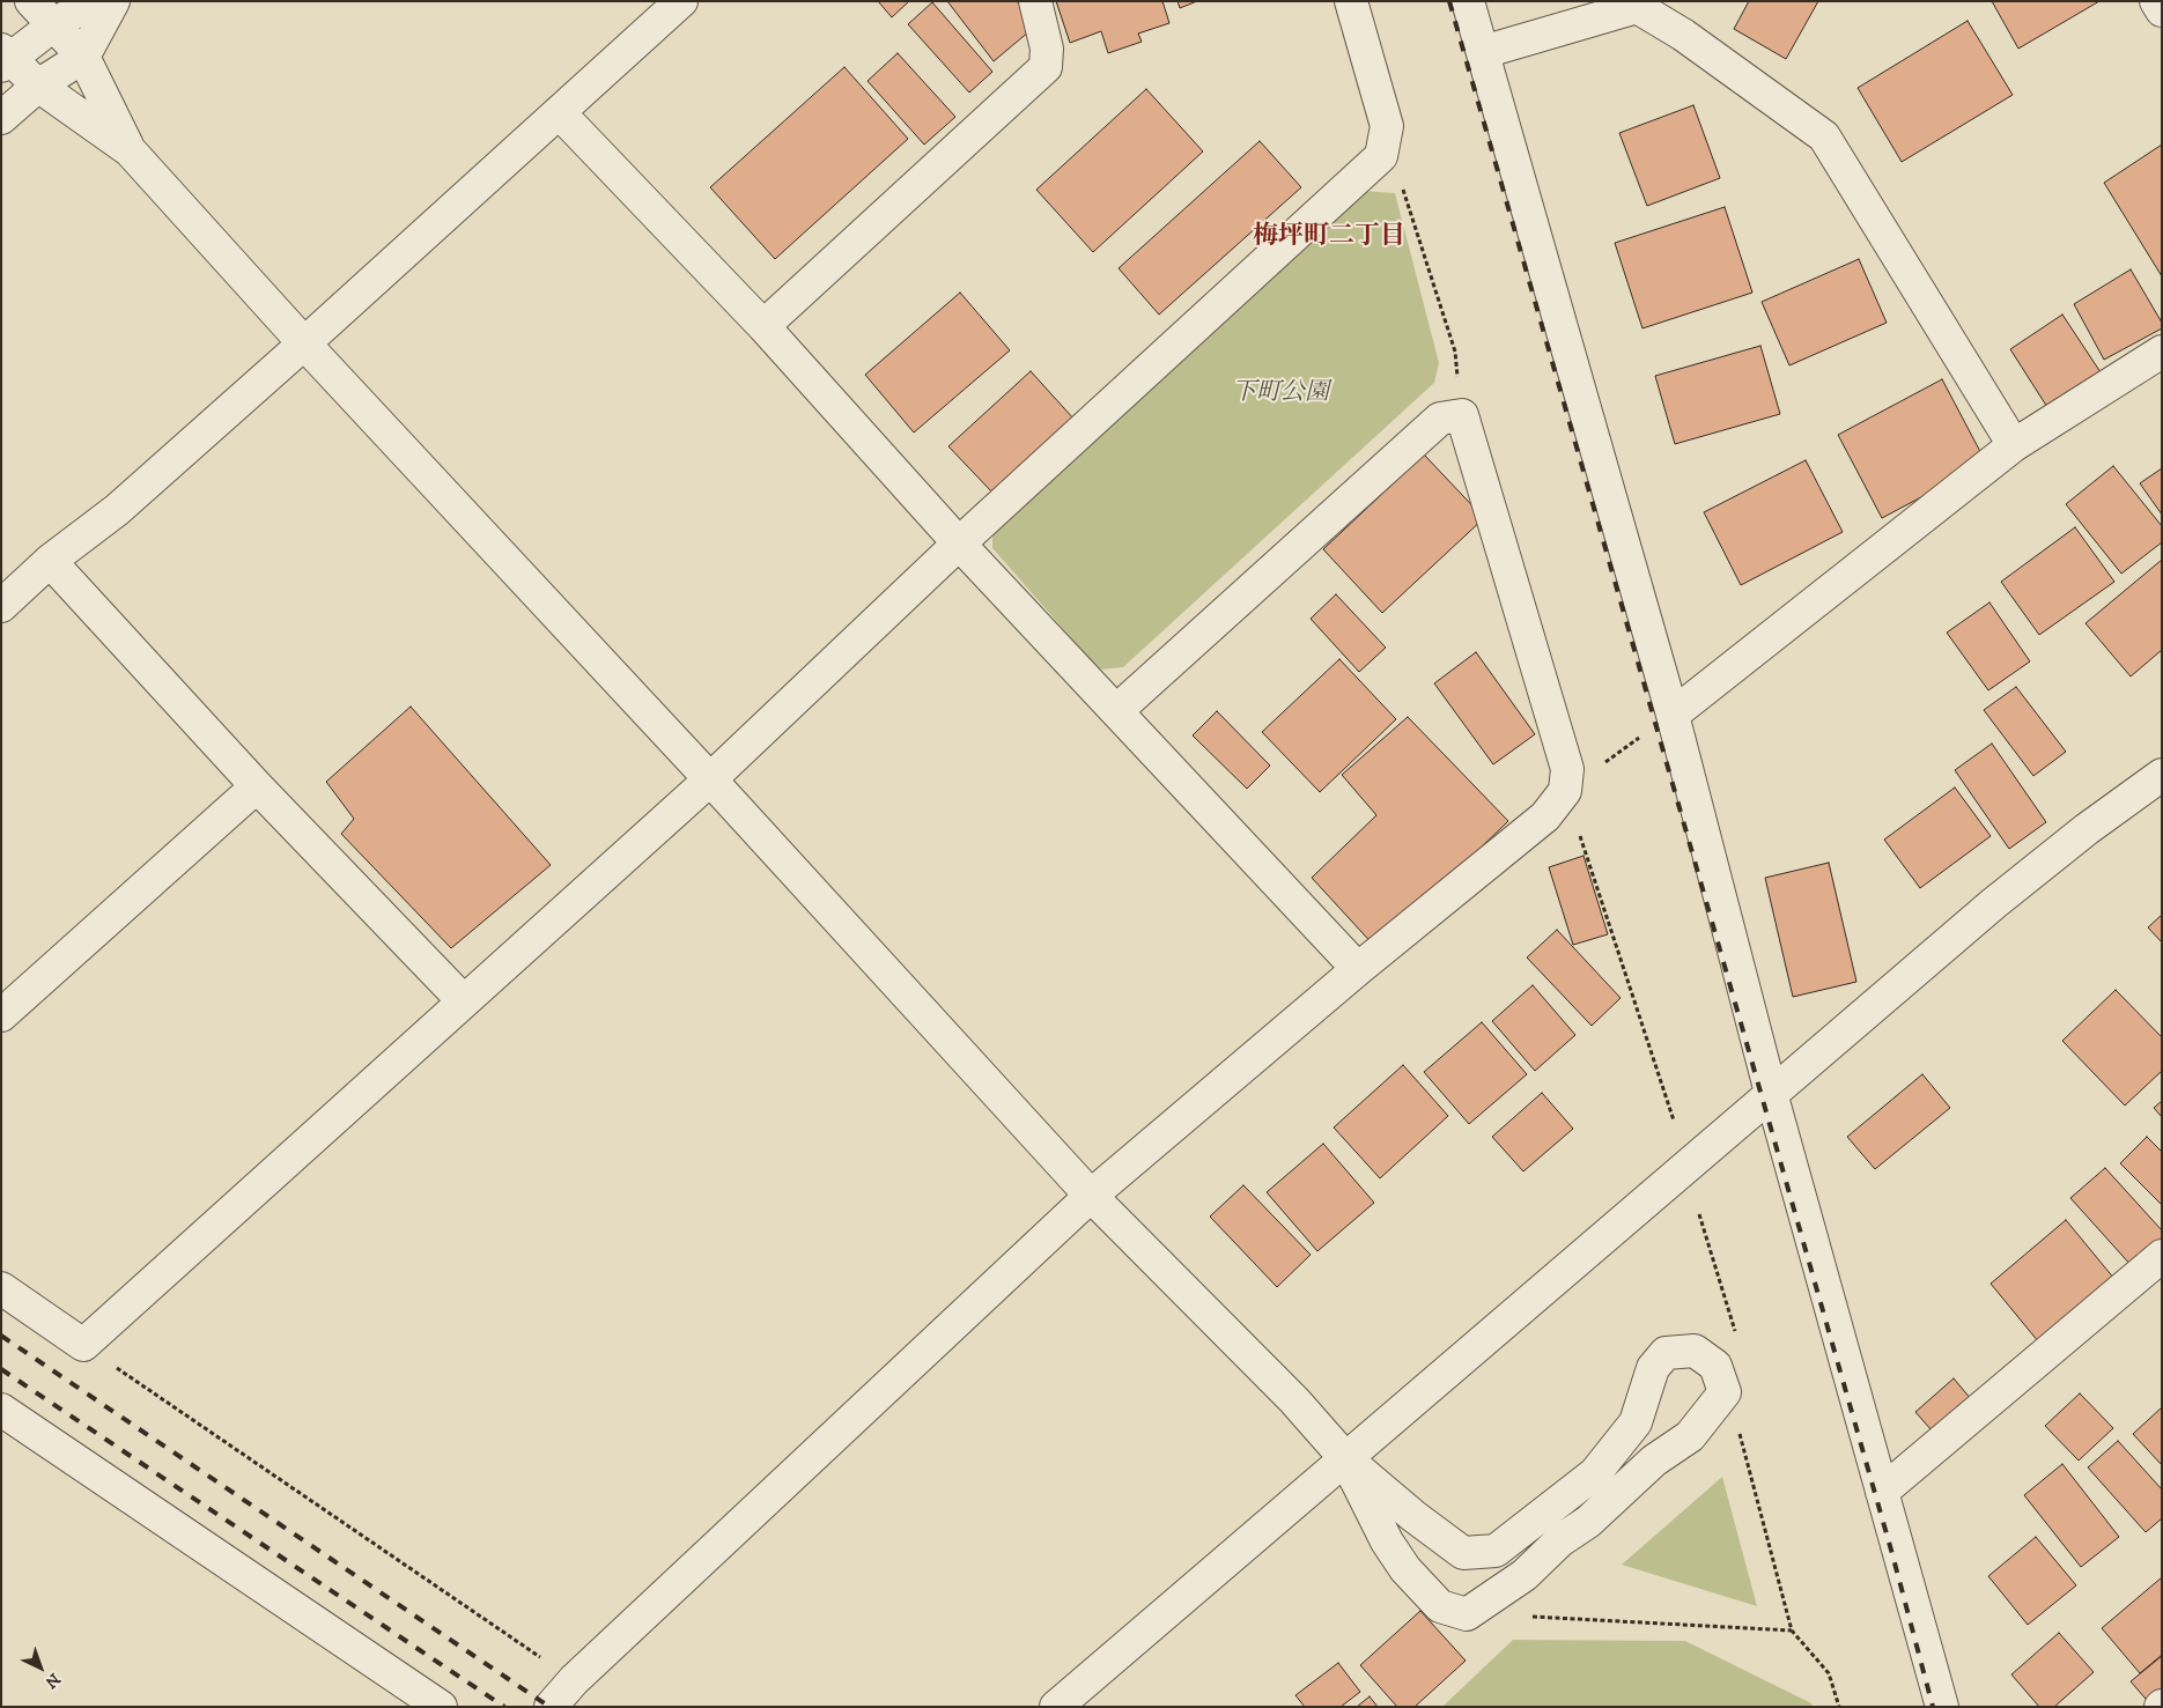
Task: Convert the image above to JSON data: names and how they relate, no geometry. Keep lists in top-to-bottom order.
{
  "districts": ["梅坪町二丁目"],
  "parks": ["下町公園"],
  "north": "bottom right"
}
